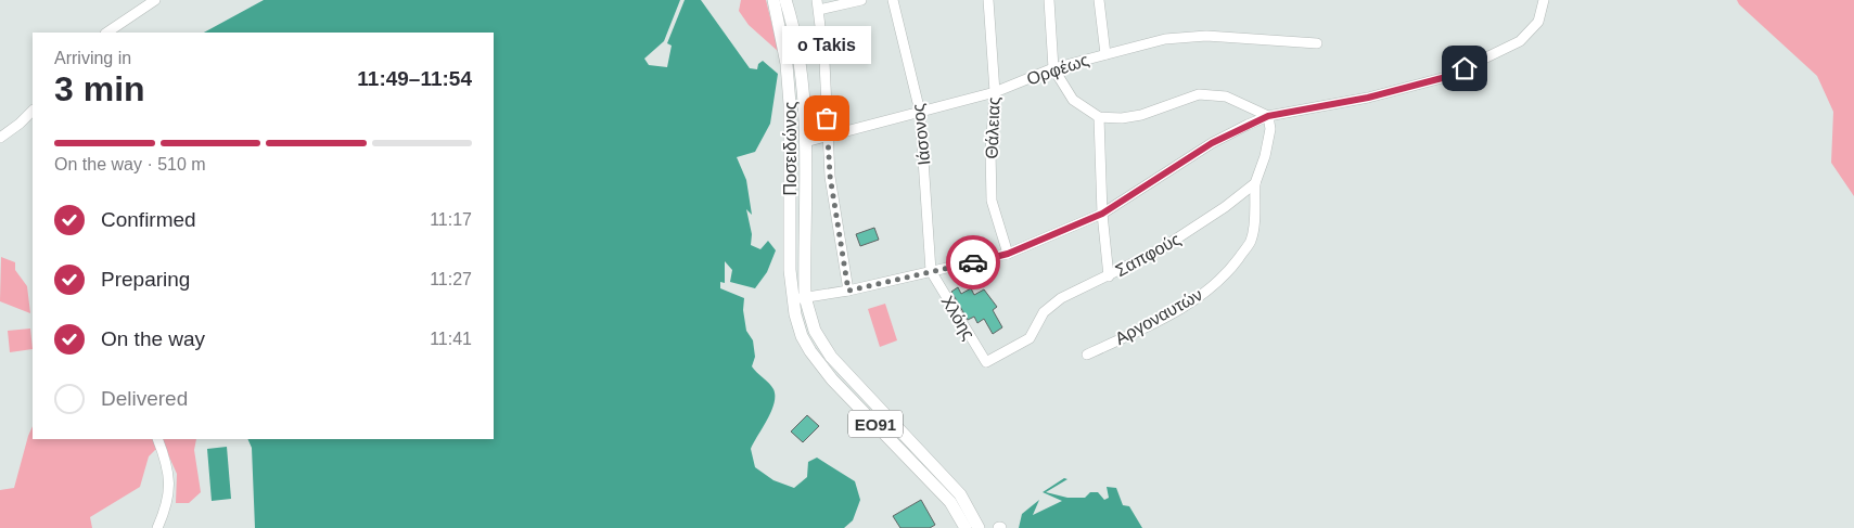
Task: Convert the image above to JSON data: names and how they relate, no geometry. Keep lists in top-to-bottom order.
{
  "streets": {
    "main road": ["Ποσειδώνος", "ΕΟ91"],
    "street": [
      "Ορφέως",
      "Θάλειας",
      "Ιάσονος",
      "Σαπφούς",
      "Αργοναυτών",
      "Χλόης"
    ]
  },
  "crossings": [
    ["Ορφέως", "Θάλειας"],
    ["Ορφέως", "Ιάσονος"],
    ["Ορφέως", "Ποσειδώνος"],
    ["Ιάσονος", "Χλόης"],
    ["Σαπφούς", "Αργοναυτών"],
    ["Σαπφούς", "Χλόης"]
  ],
  "places": ["o Takis"],
  "page": {
    "bubble": "o Takis",
    "heading": ["3 min", "Arriving in", "11:49–11:54"],
    "bar": "On the way · 510 m",
    "list": [
      ["Confirmed", "11:17"],
      ["Preparing", "11:27"],
      ["On the way", "11:41"],
      "Delivered"
    ]
  }
}
